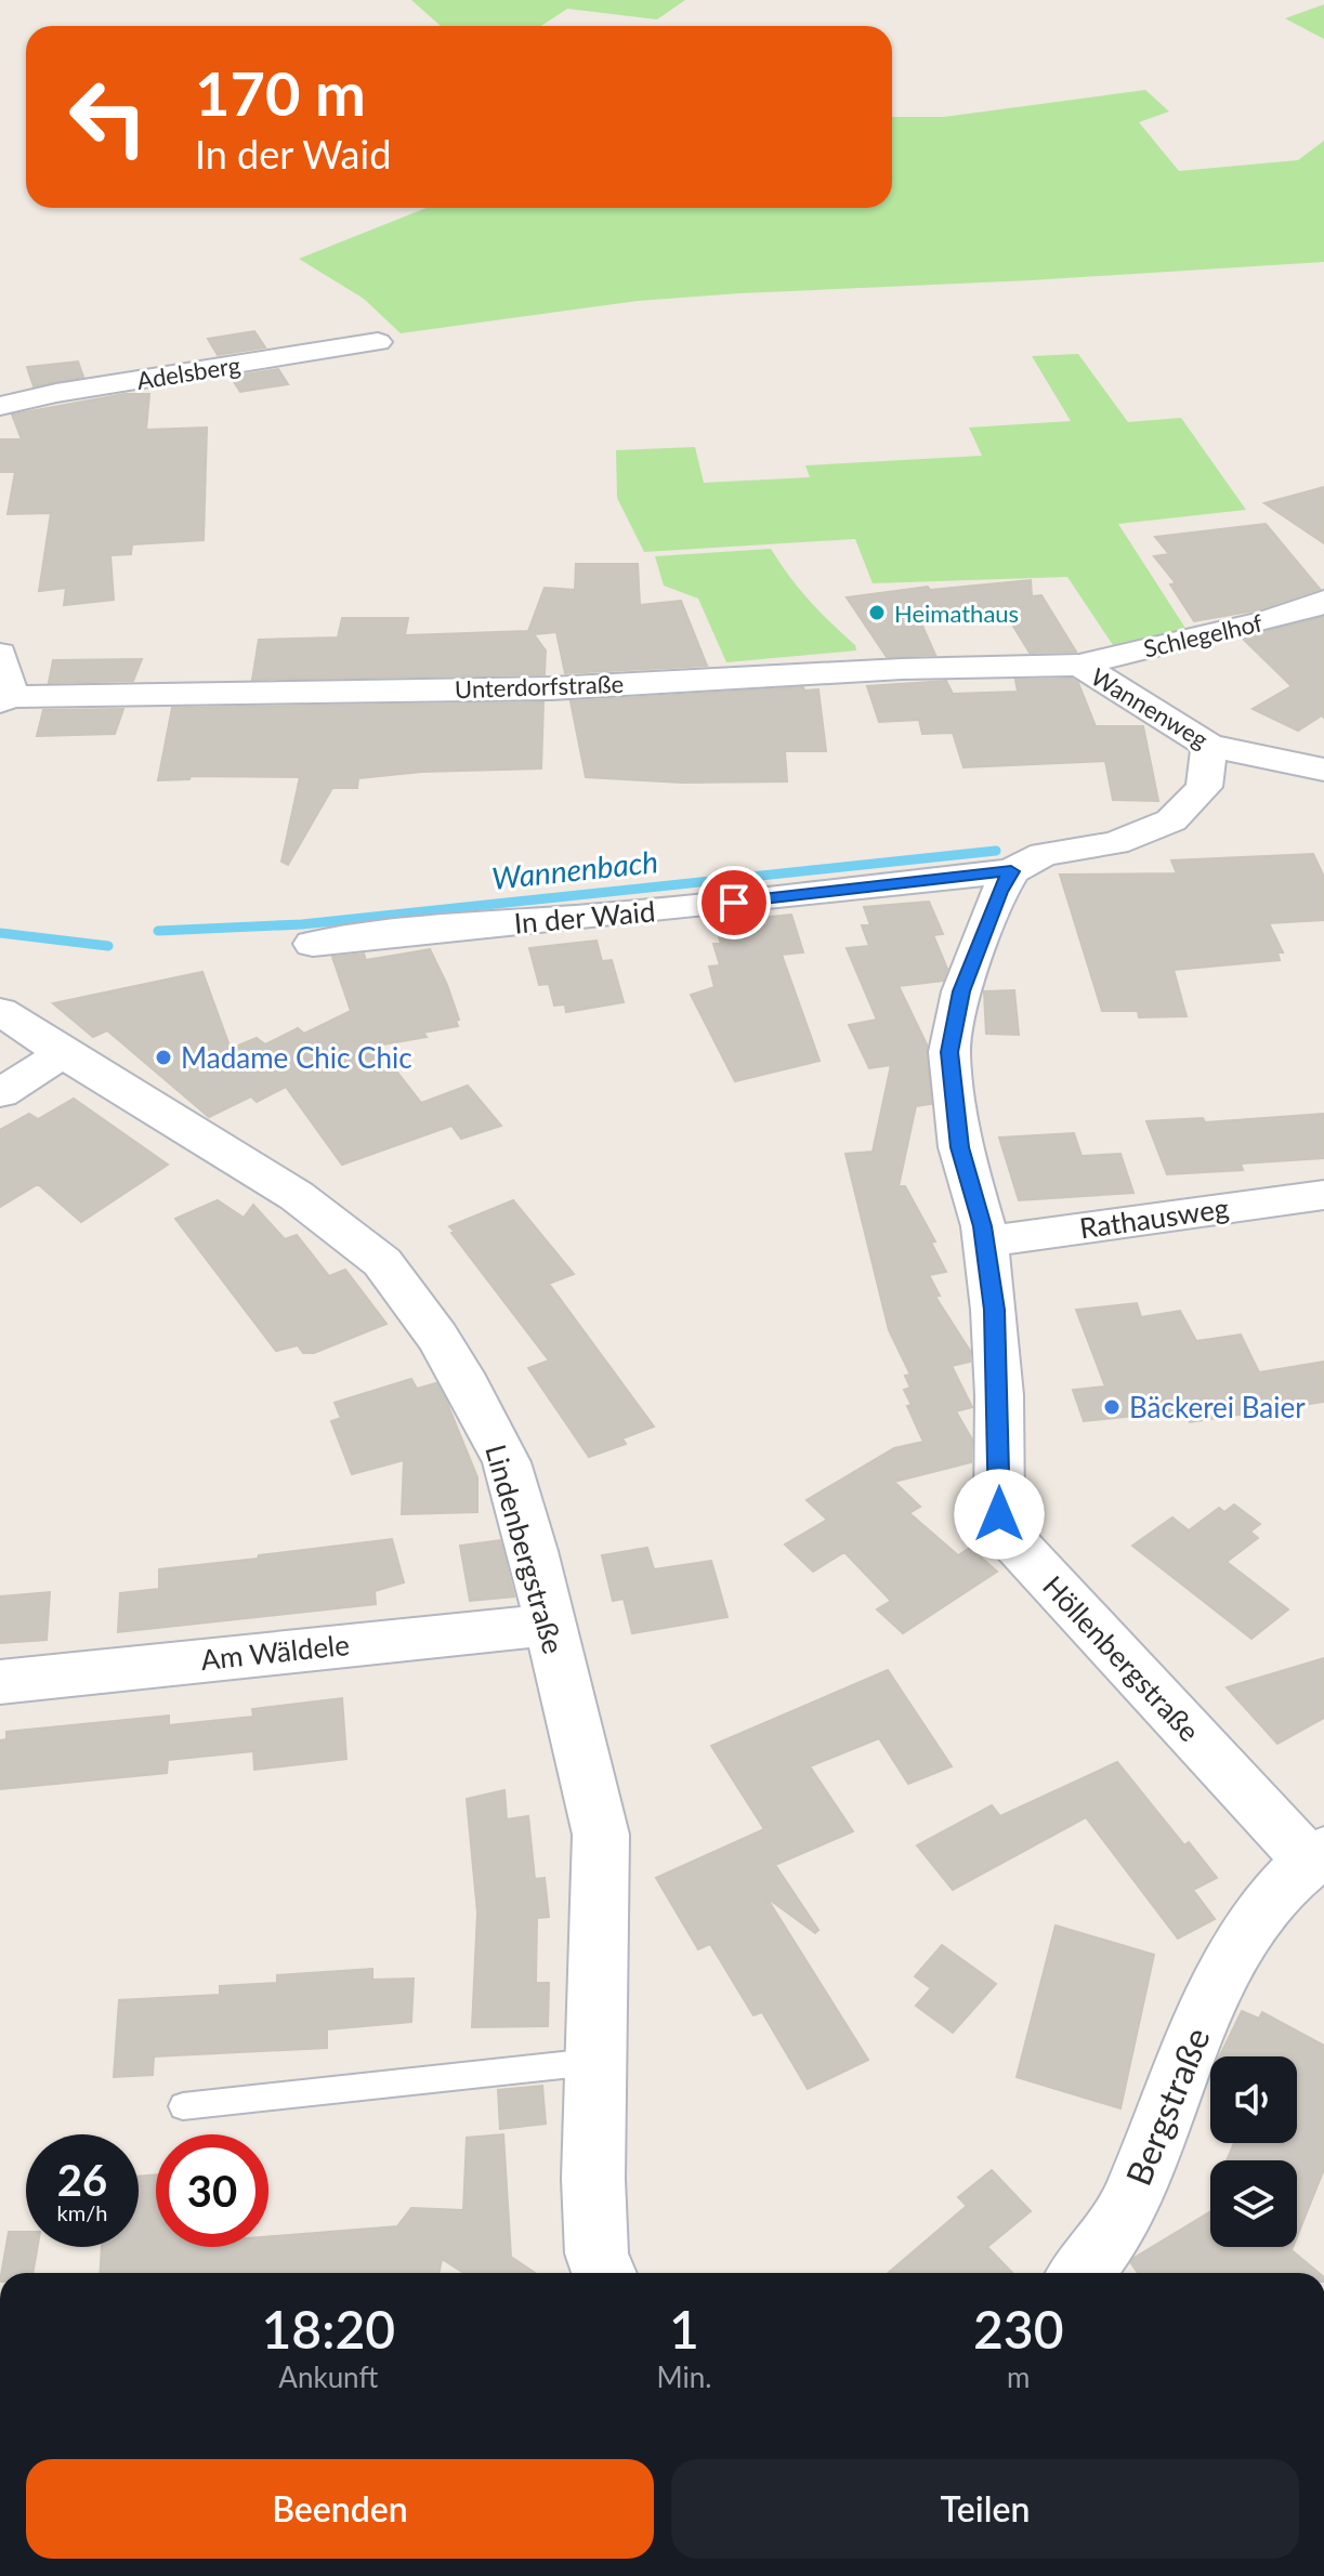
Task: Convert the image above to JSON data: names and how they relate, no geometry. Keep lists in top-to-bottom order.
{
  "streets": {
    "street": [
      "Adelsberg",
      "Schlegelhof",
      "Unterdorfstraße",
      "Wannenweg",
      "In der Waid",
      "Rathausweg",
      "Lindenbergstraße",
      "Am Wäldele",
      "Höllenbergstraße",
      "Bergstraße"
    ]
  },
  "crossings": [
    ["Schlegelhof", "Unterdorfstraße"],
    ["Schlegelhof", "Wannenweg"],
    ["Unterdorfstraße", "Wannenweg"],
    ["In der Waid", "Höllenbergstraße"],
    ["Rathausweg", "Höllenbergstraße"],
    ["Lindenbergstraße", "Am Wäldele"],
    ["Höllenbergstraße", "Bergstraße"]
  ],
  "water": ["Wannenbach"],
  "places": ["Heimathaus", "Madame Chic Chic", "Bäckerei Baier"],
  "page": {
    "turn": ["170 m", "In der Waid"],
    "speed": "26 km/h",
    "limit": "30",
    "eta": [
      "18:20",
      "Ankunft",
      "1",
      "Min.",
      "230",
      "m"
    ],
    "buttons": ["Beenden", "Teilen"]
  }
}
